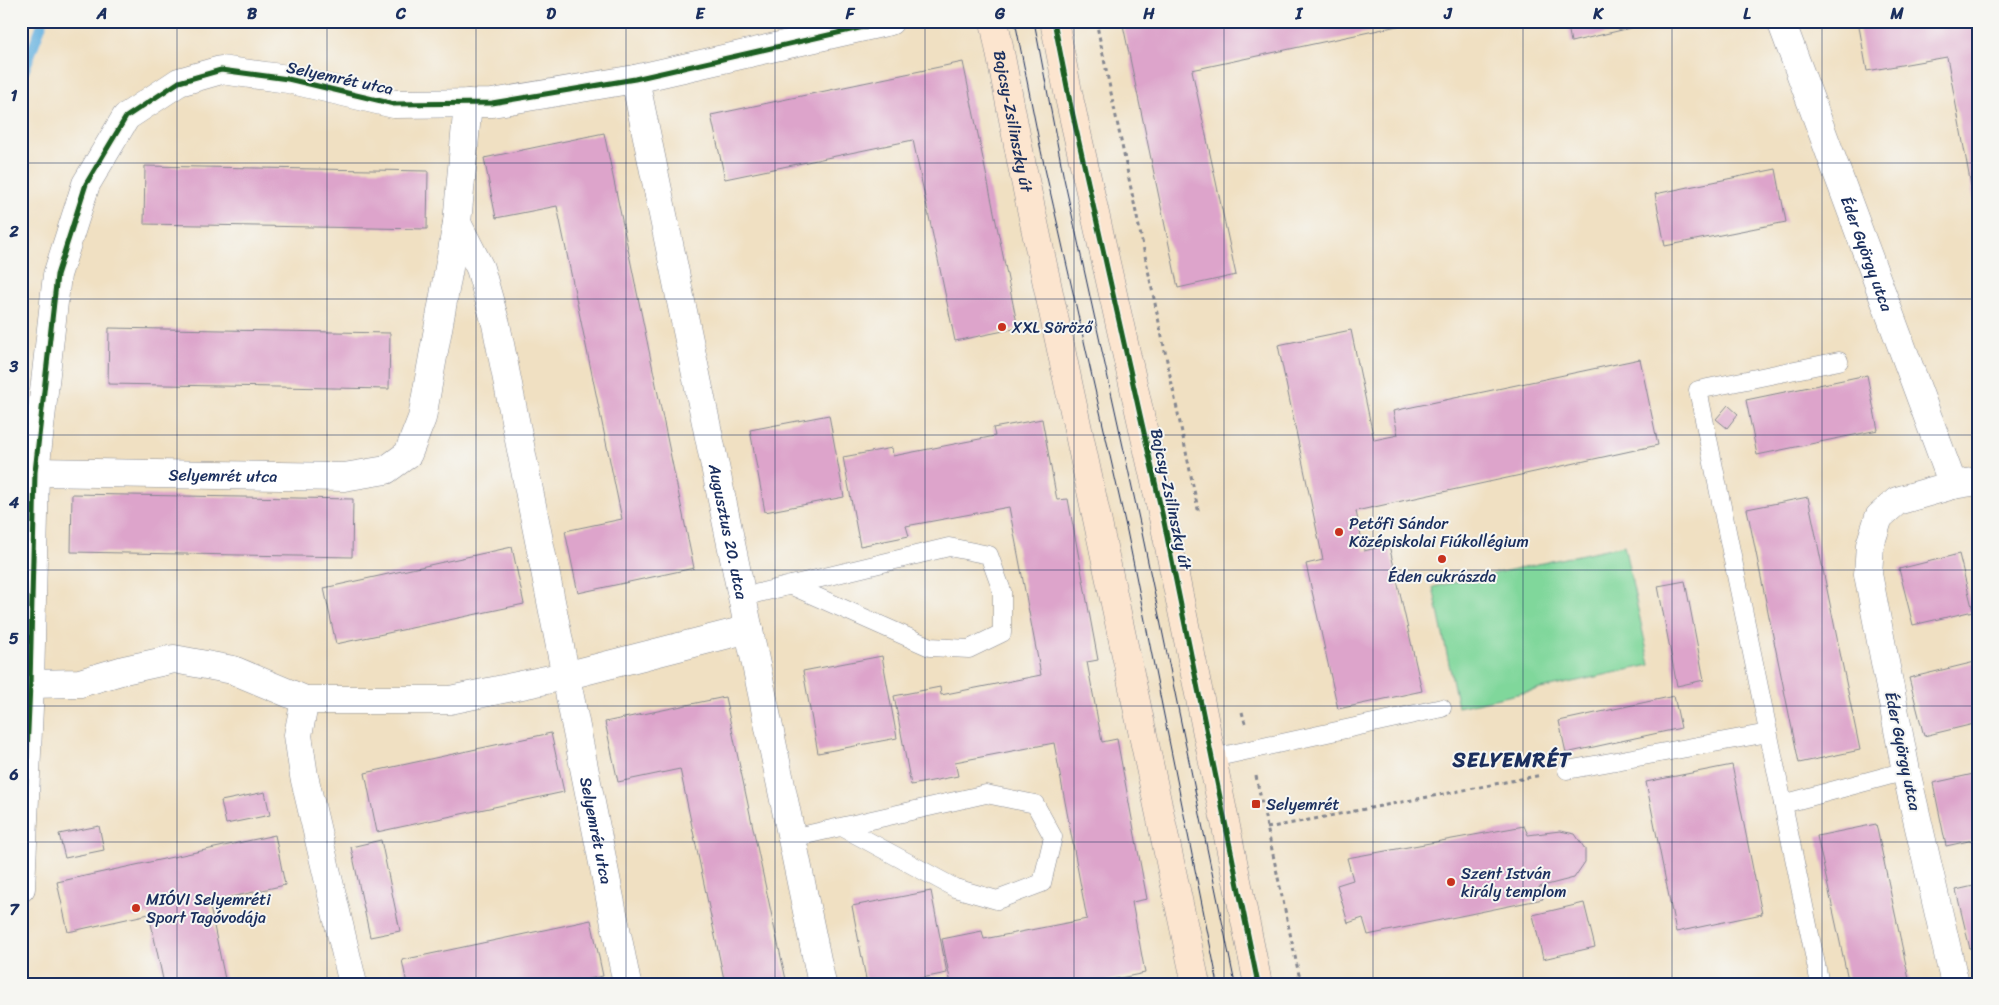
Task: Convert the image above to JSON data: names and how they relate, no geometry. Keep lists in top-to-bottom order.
{
  "streets": {
    "street": [
      "Selyemrét utca",
      "Bajcsy-Zsilinszky út",
      "Éder György utca",
      "Augusztus 20. utca"
    ]
  },
  "crossings": [
    ["Selyemrét utca", "Augusztus 20. utca"]
  ],
  "districts": ["SELYEMRÉT"],
  "places": {
    "other": [
      "XXL Söröző",
      "Petőfi Sándor Középiskolai Fiúkollégium",
      "Éden cukrászda",
      "Szent István király templom",
      "MIÓVI Selyemréti Sport Tagóvodája"
    ],
    "transit": ["Selyemrét"]
  },
  "grid": {
    "columns": [
      "A",
      "B",
      "C",
      "D",
      "E",
      "F",
      "G",
      "H",
      "I",
      "J",
      "K",
      "L",
      "M"
    ],
    "rows": [
      "1",
      "2",
      "3",
      "4",
      "5",
      "6",
      "7"
    ]
  }
}
